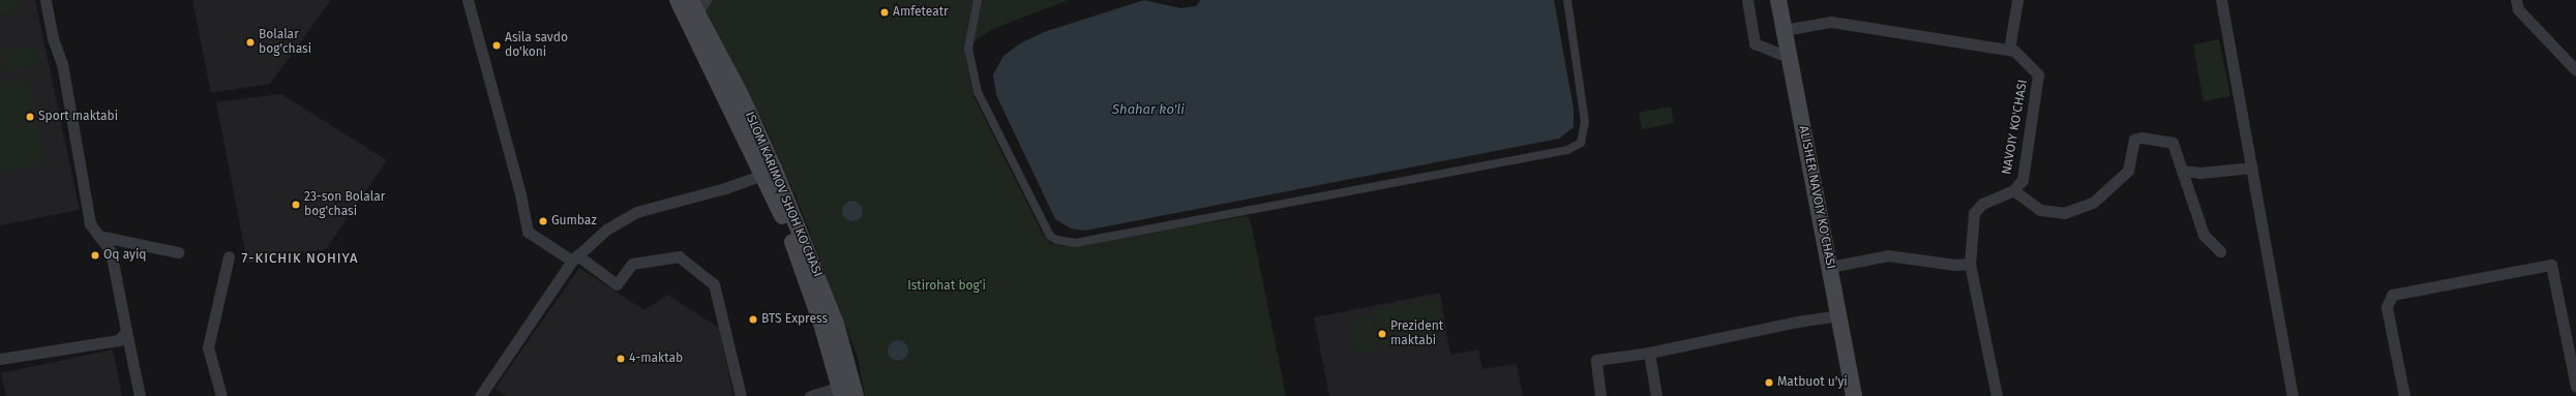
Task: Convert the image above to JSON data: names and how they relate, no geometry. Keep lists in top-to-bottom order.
{
  "streets": {
    "main road": ["ISLOM KARIMOV SHOH KO'CHASI", "ALISHER NAVOIY KO'CHASI"],
    "street": ["NAVOIY KO'CHASI"]
  },
  "crossings": [
    ["NAVOIY KO'CHASI", "ALISHER NAVOIY KO'CHASI"]
  ],
  "districts": ["7-KICHIK NOHIYA"],
  "water": ["Shahar ko'li"],
  "parks": ["Istirohat bog'i"],
  "places": [
    "Amfeteatr",
    "Bolalar bog'chasi",
    "Asila savdo do'koni",
    "Sport maktabi",
    "23-son Bolalar bog'chasi",
    "Gumbaz",
    "Oq ayiq",
    "BTS Express",
    "Prezident maktabi",
    "4-maktab",
    "Matbuot u'yi"
  ]
}
